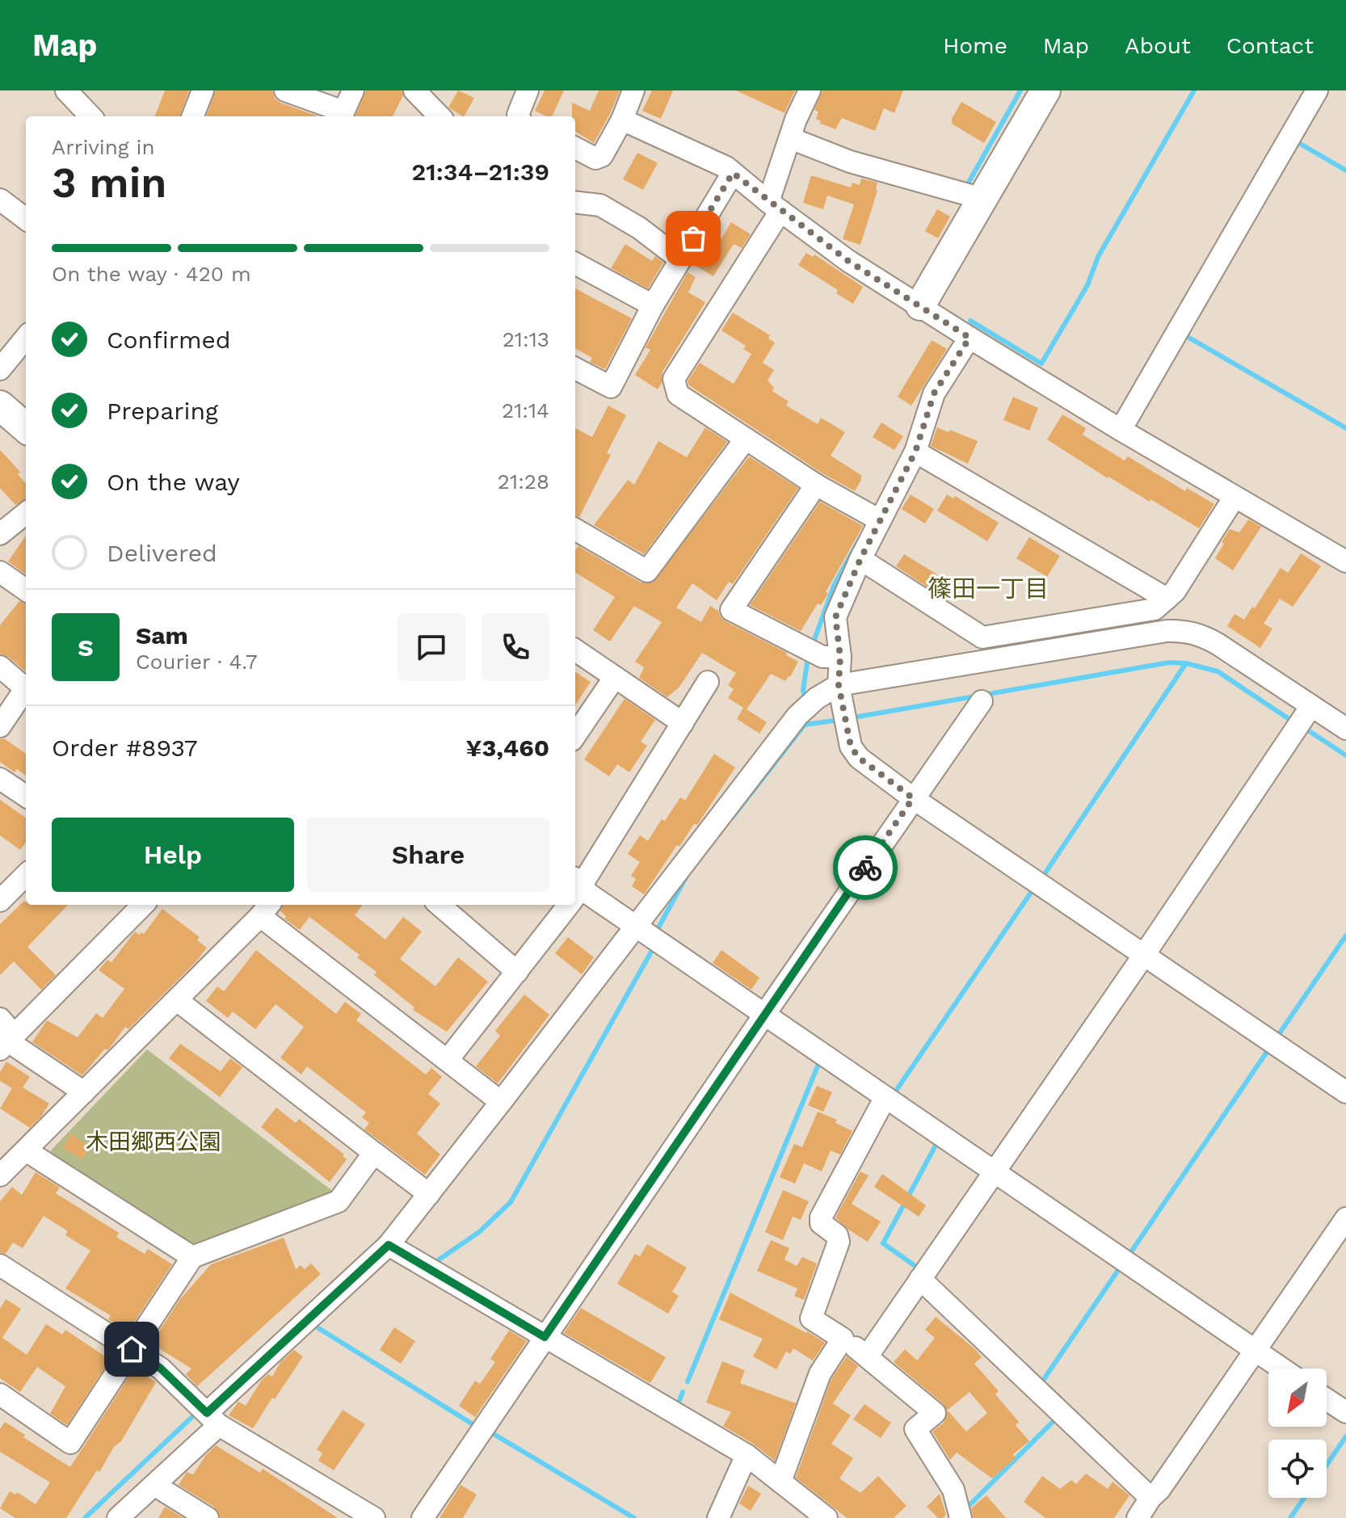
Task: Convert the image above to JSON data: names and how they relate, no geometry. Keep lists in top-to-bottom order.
{
  "districts": ["篠田一丁目"],
  "parks": ["木田郷西公園"],
  "north": "bottom left",
  "page": {
    "header": "Map",
    "nav": [
      "Home",
      "Map",
      "About",
      "Contact"
    ],
    "heading": ["3 min", "Arriving in", "21:34–21:39"],
    "panel": [
      "Sam",
      "Courier · 4.7",
      "Order #8937",
      "¥3,460"
    ],
    "bar": "On the way · 420 m",
    "list": [
      ["Confirmed", "21:13"],
      ["Preparing", "21:14"],
      ["On the way", "21:28"],
      "Delivered"
    ],
    "round": "S",
    "buttons": ["Help", "Share"]
  }
}
